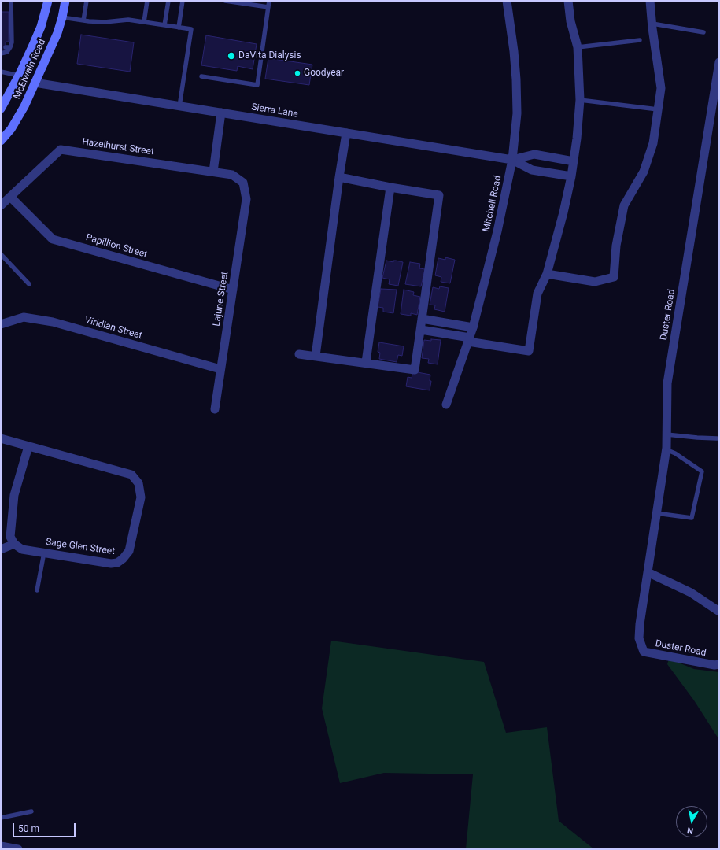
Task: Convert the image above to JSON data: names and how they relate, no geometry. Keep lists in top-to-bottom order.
{
  "streets": {
    "main road": ["McElwain Road"],
    "street": [
      "Sierra Lane",
      "Hazelhurst Street",
      "Mitchell Road",
      "Papillion Street",
      "Lajune Street",
      "Duster Road",
      "Viridian Street",
      "Sage Glen Street"
    ]
  },
  "crossings": [
    ["McElwain Road", "Sierra Lane"],
    ["Sierra Lane", "Mitchell Road"],
    ["Hazelhurst Street", "Papillion Street"],
    ["Hazelhurst Street", "Lajune Street"],
    ["Papillion Street", "Lajune Street"],
    ["Lajune Street", "Viridian Street"]
  ],
  "places": ["DaVita Dialysis", "Goodyear"],
  "scale_bar": "50 m",
  "north": "bottom"
}
